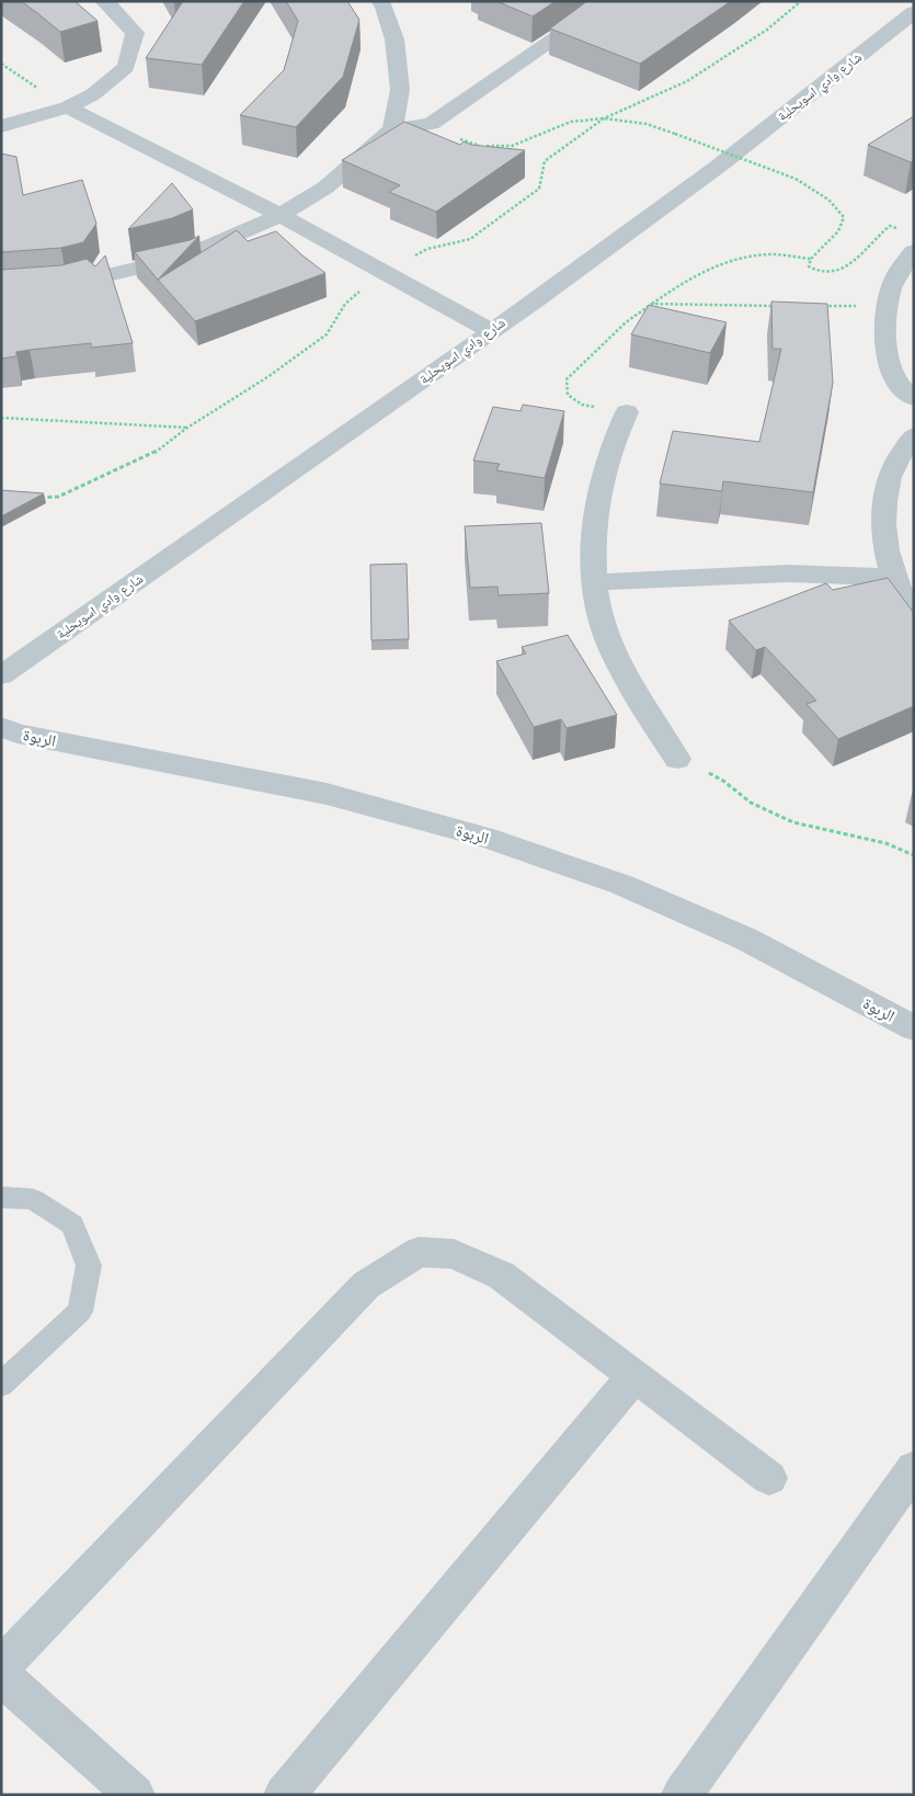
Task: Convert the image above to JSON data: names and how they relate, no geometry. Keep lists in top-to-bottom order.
{
  "streets": {
    "street": ["شارع وادي اسويحلية", "الربوة"]
  }
}
